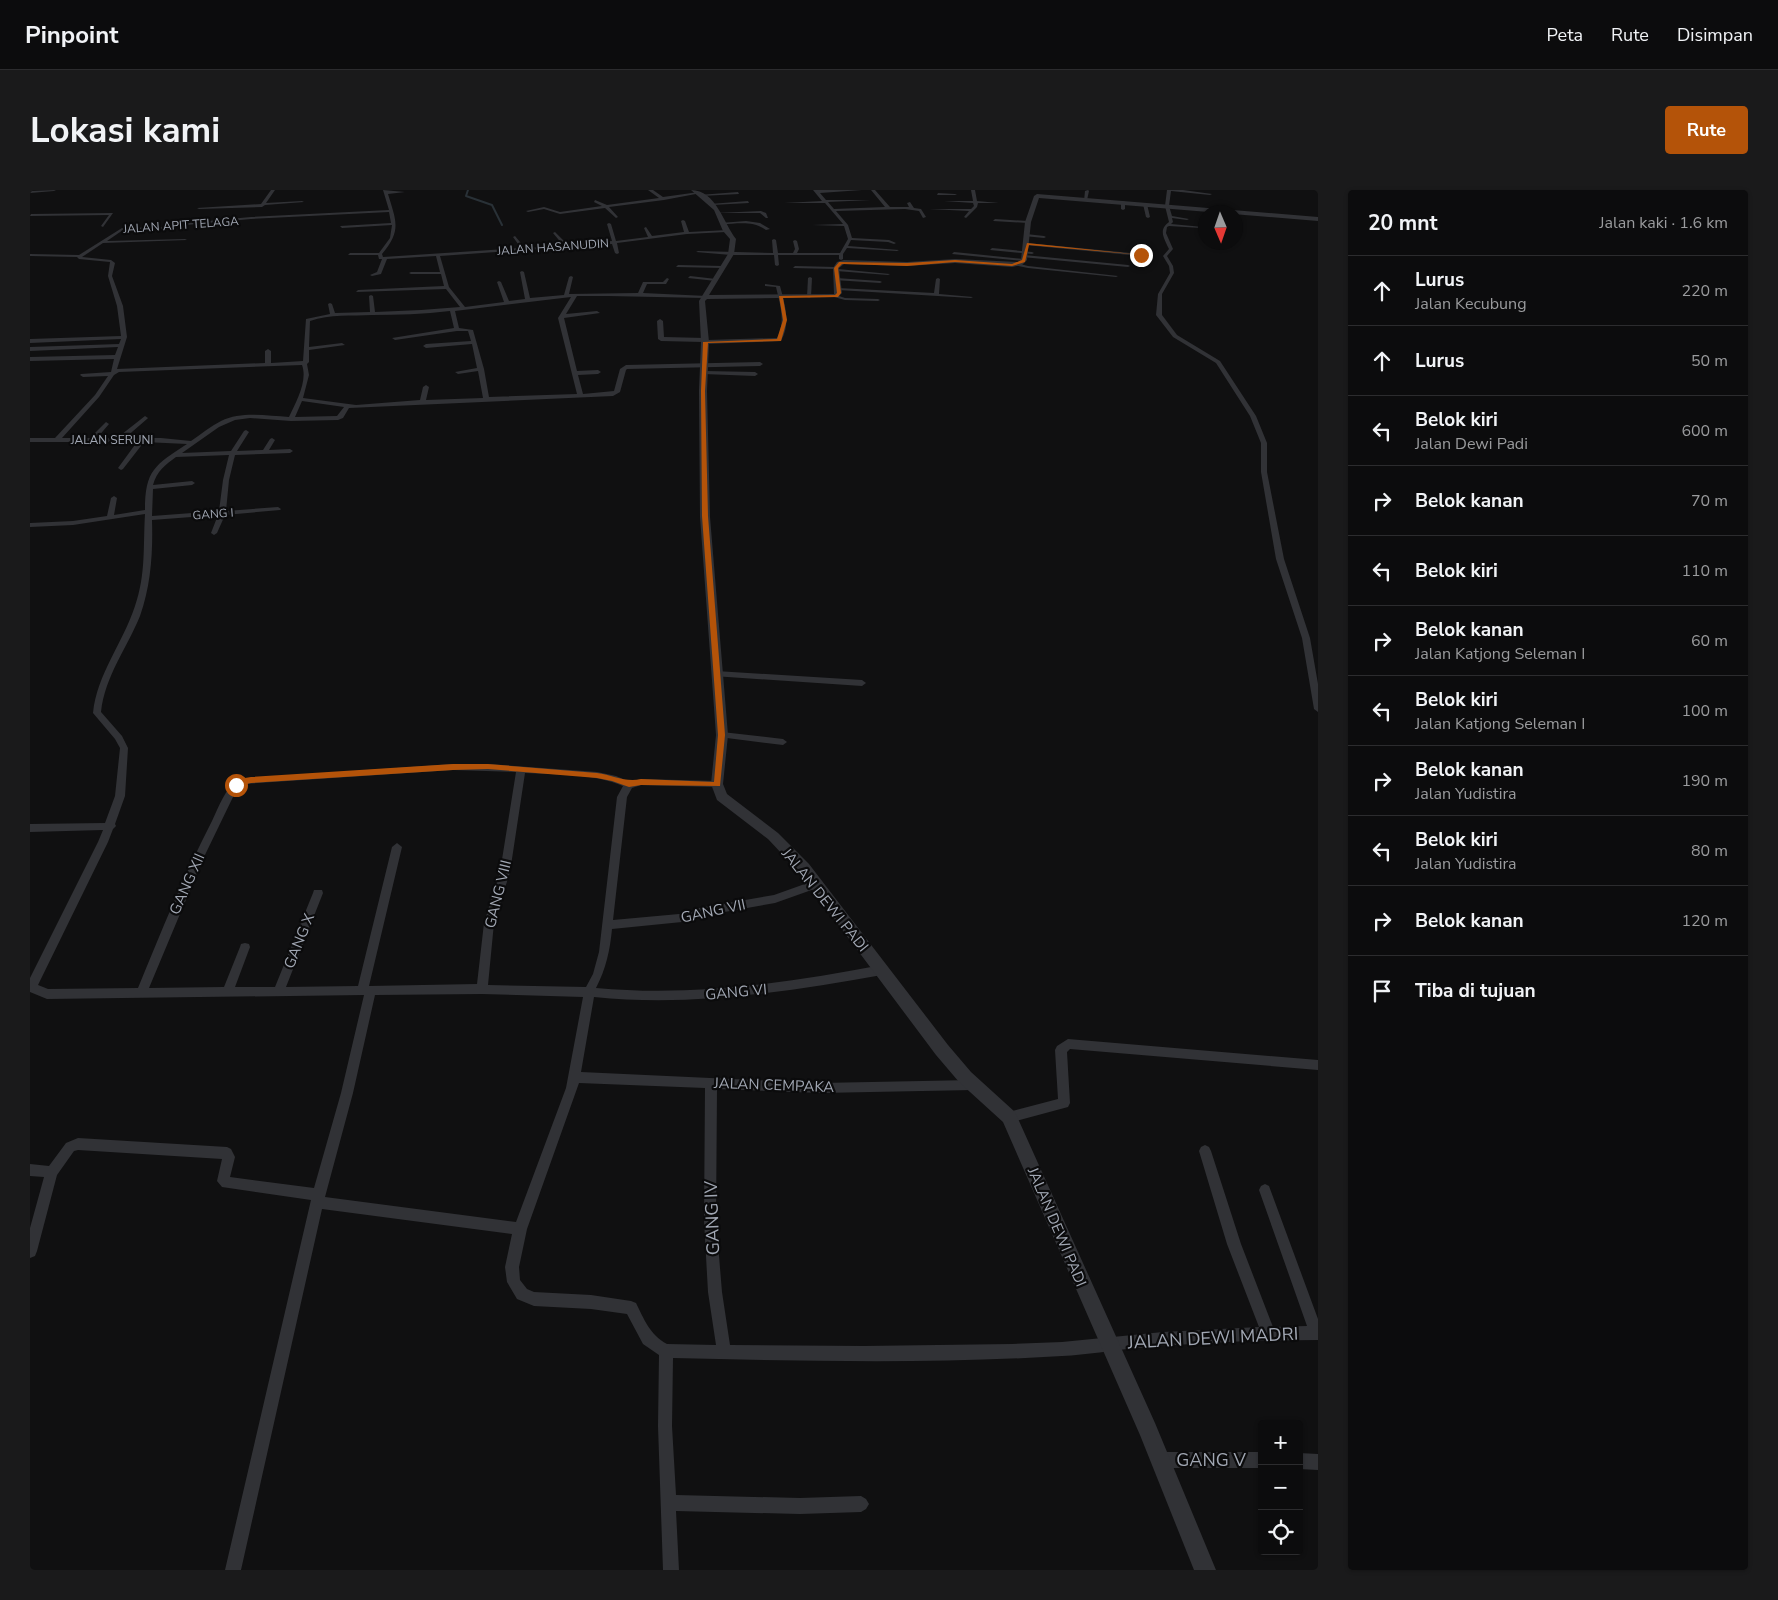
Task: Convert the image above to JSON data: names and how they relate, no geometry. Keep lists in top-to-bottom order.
{
  "streets": {
    "street": [
      "JALAN APIT TELAGA",
      "JALAN HASANUDIN",
      "JALAN SERUNI",
      "GANG I",
      "GANG XII",
      "GANG VIII",
      "JALAN DEWI PADI",
      "GANG VII",
      "GANG X",
      "GANG VI",
      "JALAN CEMPAKA",
      "GANG IV",
      "JALAN DEWI MADRI",
      "GANG V"
    ]
  },
  "crossings": [
    ["GANG XII", "GANG VIII"],
    ["GANG XII", "GANG VI"],
    ["GANG VIII", "GANG VI"],
    ["JALAN DEWI PADI", "GANG VII"],
    ["JALAN DEWI PADI", "GANG VI"],
    ["JALAN DEWI PADI", "JALAN CEMPAKA"],
    ["JALAN DEWI PADI", "JALAN DEWI MADRI"],
    ["JALAN DEWI PADI", "GANG V"],
    ["GANG X", "GANG VI"],
    ["JALAN CEMPAKA", "GANG IV"],
    ["GANG IV", "JALAN DEWI MADRI"]
  ],
  "north": "bottom",
  "page": {
    "header": "Pinpoint",
    "nav": ["Peta", "Rute", "Disimpan"],
    "buttons": "Rute",
    "title": "Lokasi kami",
    "heading": ["20 mnt", "Jalan kaki · 1.6 km"],
    "list": [
      ["Lurus", "Jalan Kecubung", "220 m"],
      ["Lurus", "50 m"],
      ["Belok kiri", "Jalan Dewi Padi", "600 m"],
      ["Belok kanan", "70 m"],
      ["Belok kiri", "110 m"],
      ["Belok kanan", "Jalan Katjong Seleman I", "60 m"],
      ["Belok kiri", "Jalan Katjong Seleman I", "100 m"],
      ["Belok kanan", "Jalan Yudistira", "190 m"],
      ["Belok kiri", "Jalan Yudistira", "80 m"],
      ["Belok kanan", "120 m"],
      "Tiba di tujuan"
    ],
    "map_buttons": ["+", "−"]
  }
}
